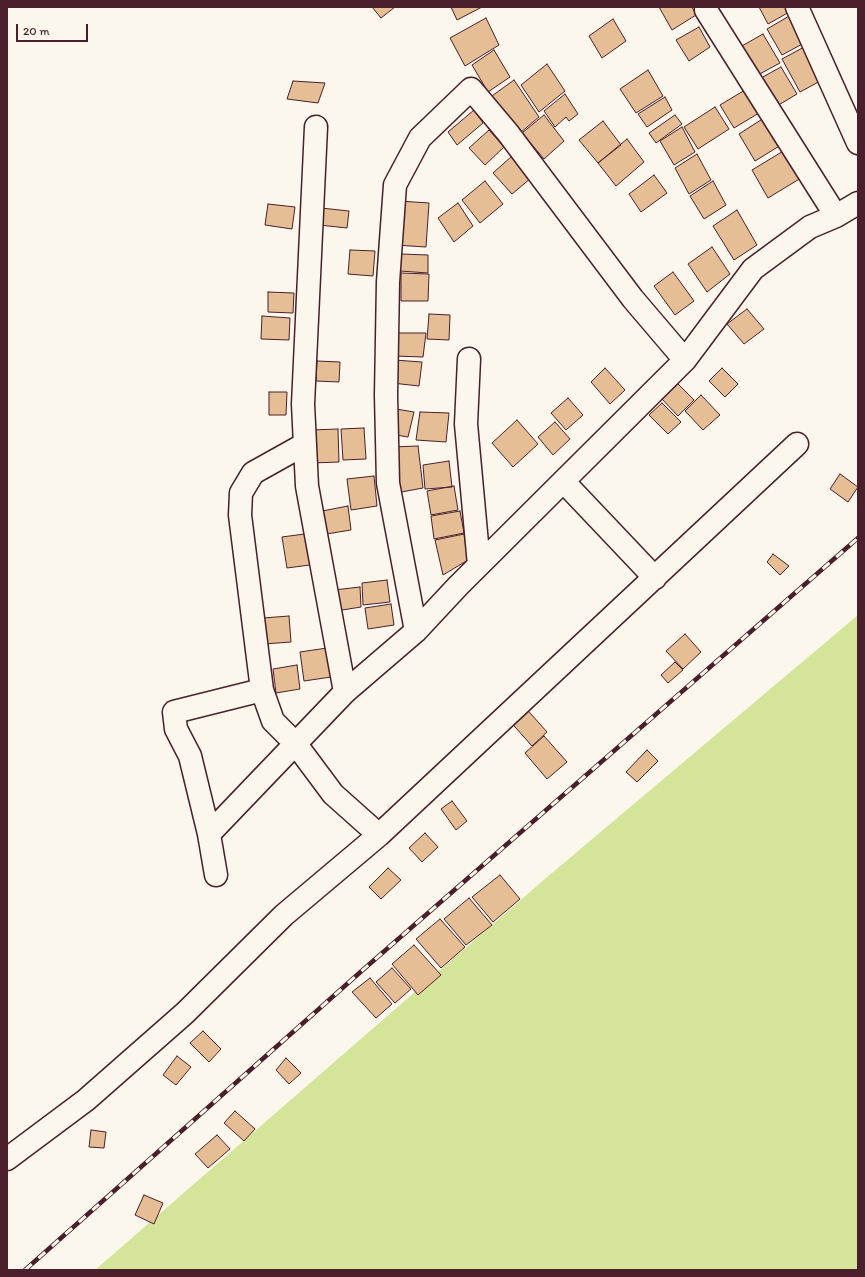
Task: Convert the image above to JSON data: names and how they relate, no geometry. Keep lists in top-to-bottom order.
{
  "scale_bar": "20 m"
}
